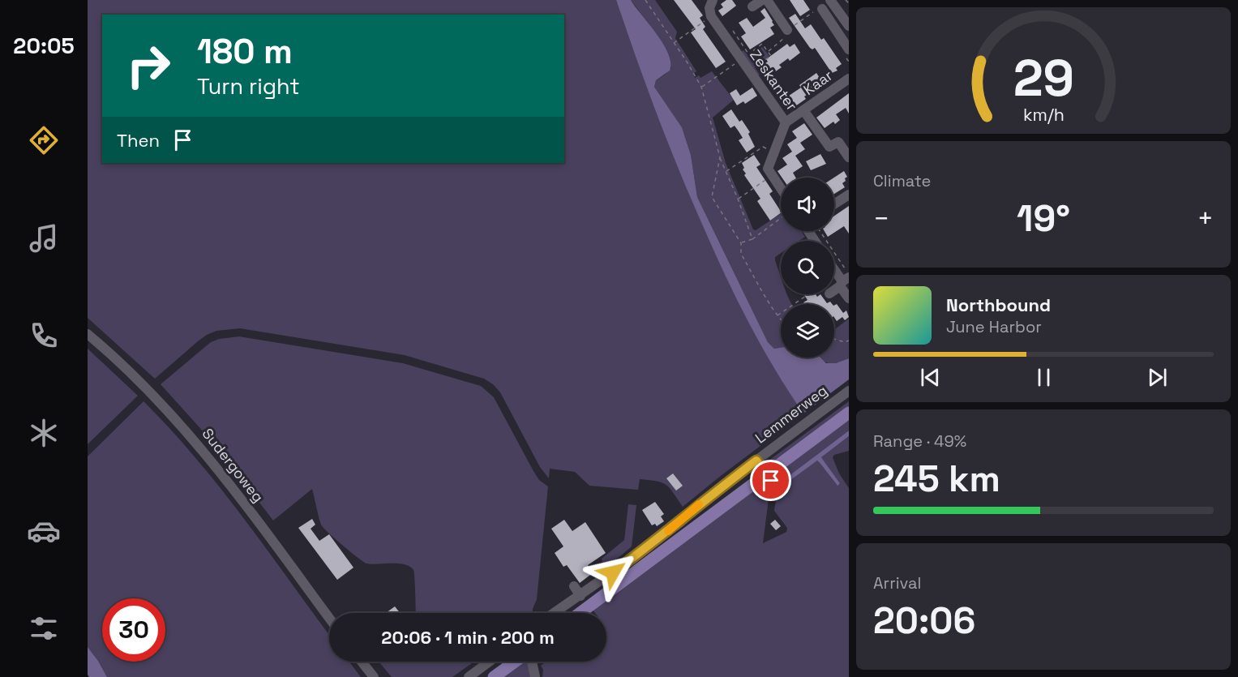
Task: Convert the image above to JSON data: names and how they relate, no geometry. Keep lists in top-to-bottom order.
{
  "streets": {
    "street": [
      "Zeskanter",
      "Kaar",
      "Lemmerweg",
      "Sudergoweg"
    ]
  },
  "crossings": [
    ["Zeskanter", "Kaar"]
  ],
  "page": {
    "tabs": "20:05",
    "turn": ["180 m", "Turn right"],
    "then": "Then",
    "tile": [
      "Climate",
      ["Range · 49%", "245 km"],
      ["Arrival", "20:06"]
    ],
    "heat": ["−", "19°", "+"],
    "song": ["Northbound", "June Harbor"],
    "limit": "30",
    "trip": "20:06 · 1 min · 200 m",
    "gauge": ["29", "km/h"]
  }
}
